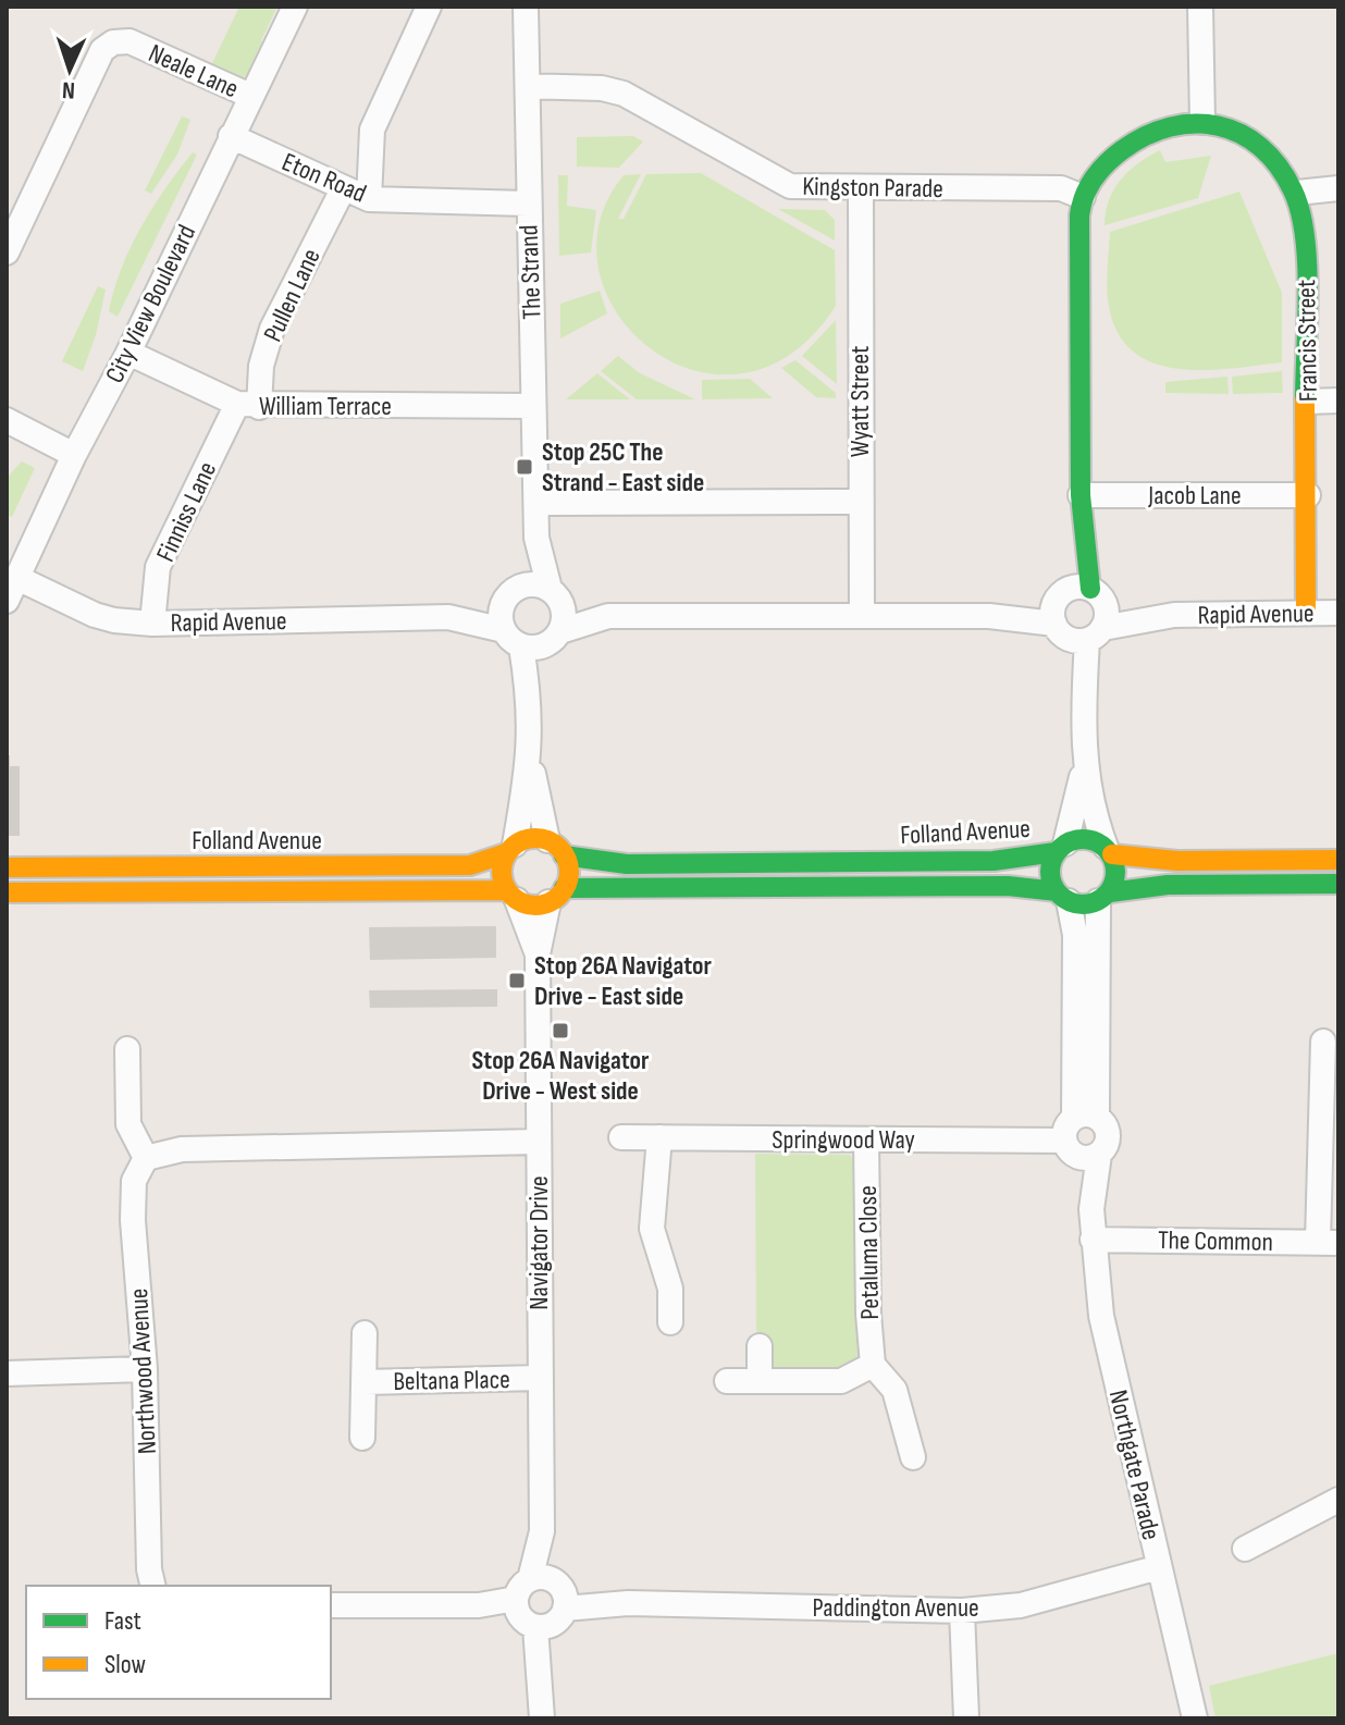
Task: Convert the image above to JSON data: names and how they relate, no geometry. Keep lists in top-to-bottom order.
{
  "streets": {
    "street": [
      "Neale Lane",
      "Eton Road",
      "Kingston Parade",
      "The Strand",
      "Pullen Lane",
      "City View Boulevard",
      "Francis Street",
      "Wyatt Street",
      "William Terrace",
      "Jacob Lane",
      "Finniss Lane",
      "Rapid Avenue",
      "Folland Avenue",
      "Springwood Way",
      "The Common",
      "Navigator Drive",
      "Petaluma Close",
      "Northwood Avenue",
      "Beltana Place",
      "Northgate Parade",
      "Paddington Avenue"
    ]
  },
  "crossings": [
    ["Neale Lane", "City View Boulevard"],
    ["Eton Road", "The Strand"],
    ["Eton Road", "Pullen Lane"],
    ["Eton Road", "City View Boulevard"],
    ["Kingston Parade", "The Strand"],
    ["Kingston Parade", "Wyatt Street"],
    ["The Strand", "William Terrace"],
    ["The Strand", "Rapid Avenue"],
    ["Pullen Lane", "William Terrace"],
    ["Pullen Lane", "Finniss Lane"],
    ["City View Boulevard", "William Terrace"],
    ["City View Boulevard", "Rapid Avenue"],
    ["Francis Street", "Jacob Lane"],
    ["Francis Street", "Rapid Avenue"],
    ["Wyatt Street", "Rapid Avenue"],
    ["William Terrace", "Finniss Lane"],
    ["Finniss Lane", "Rapid Avenue"],
    ["Folland Avenue", "Navigator Drive"],
    ["Springwood Way", "Petaluma Close"],
    ["Springwood Way", "Northgate Parade"],
    ["The Common", "Northgate Parade"],
    ["Navigator Drive", "Beltana Place"],
    ["Navigator Drive", "Paddington Avenue"],
    ["Northgate Parade", "Paddington Avenue"]
  ],
  "places": {
    "transit": ["Stop 25C The Strand - East side", "Stop 26A Navigator Drive - East side", "Stop 26A Navigator Drive - West side"]
  },
  "legend": ["Fast", "Slow"],
  "north": "bottom"
}
